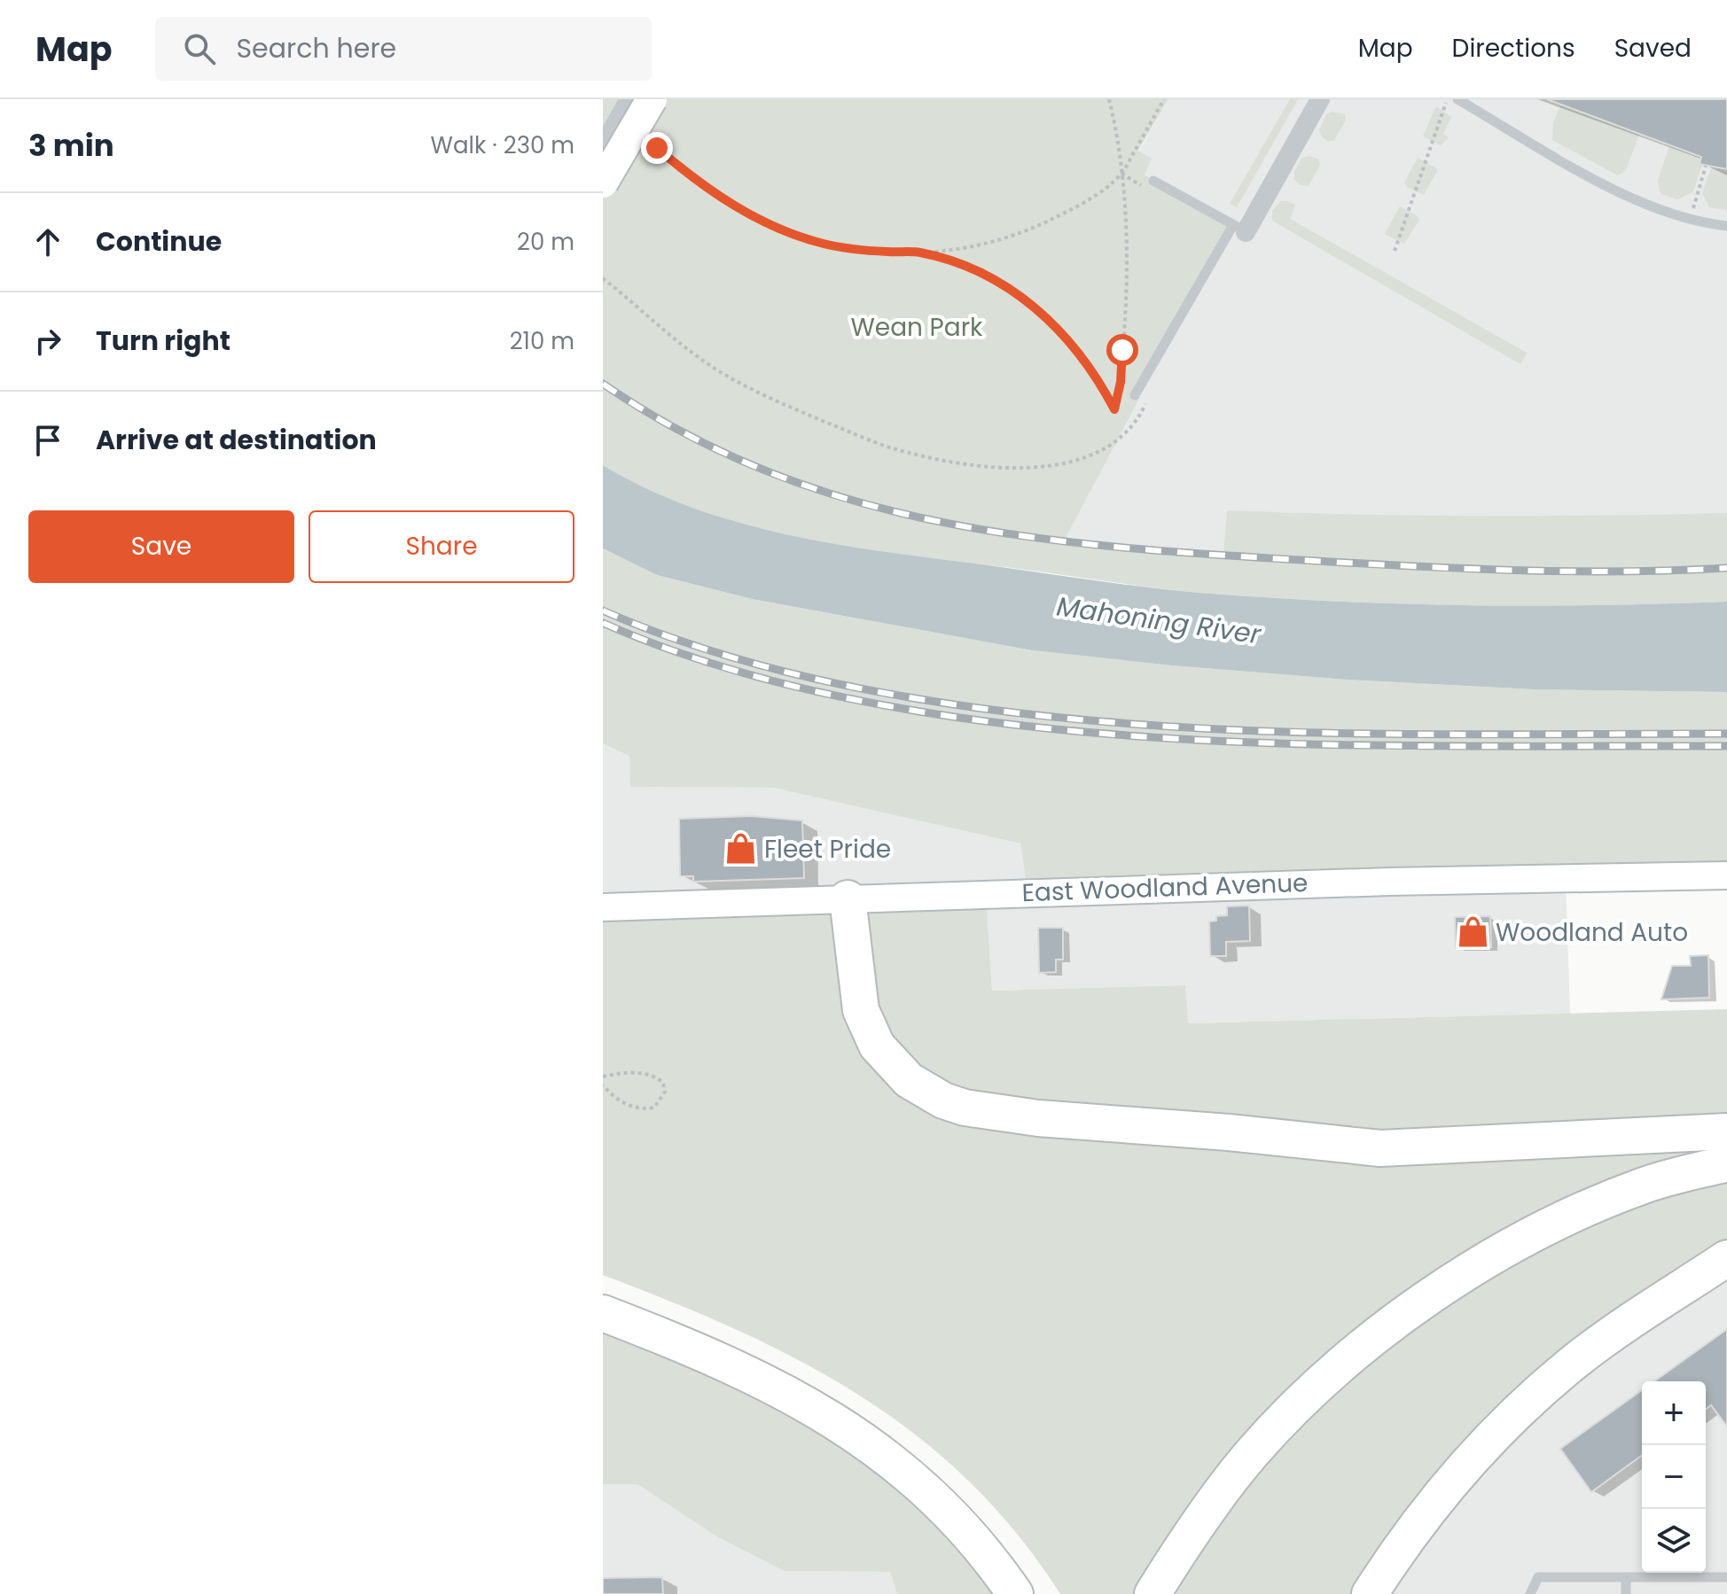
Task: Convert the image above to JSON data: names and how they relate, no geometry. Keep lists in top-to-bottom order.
{
  "streets": {
    "main road": ["East Woodland Avenue"]
  },
  "water": ["Mahoning River"],
  "parks": ["Wean Park"],
  "places": {
    "shop": ["Fleet Pride", "Woodland Auto"]
  },
  "page": {
    "header": "Map",
    "search": "Search here",
    "nav": ["Map", "Directions", "Saved"],
    "heading": ["3 min", "Walk · 230 m"],
    "list": [
      ["Continue", "20 m"],
      ["Turn right", "210 m"],
      "Arrive at destination"
    ],
    "buttons": ["Save", "Share"],
    "map_buttons": ["+", "−"]
  }
}
